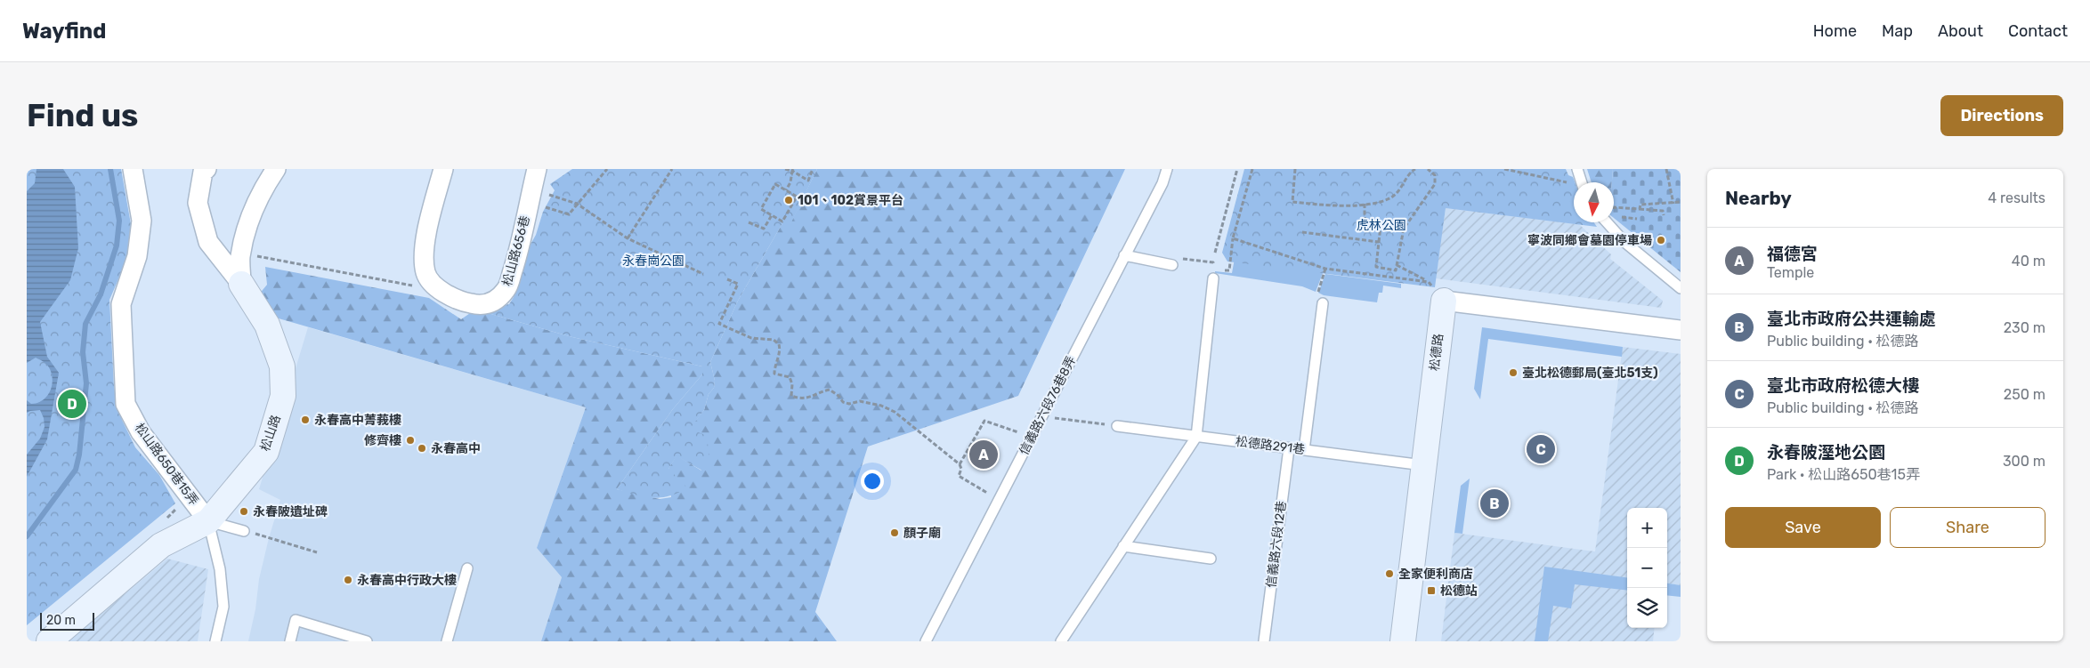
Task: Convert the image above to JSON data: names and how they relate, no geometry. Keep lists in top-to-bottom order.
{
  "streets": {
    "street": [
      "松山路656巷",
      "松德路",
      "松山路",
      "松山路650巷15弄"
    ],
    "lane": ["信義路六段76巷8弄", "松德路291巷", "信義路六段12巷"]
  },
  "crossings": [
    ["松德路", "松德路291巷"],
    ["松山路", "松山路650巷15弄"],
    ["松德路291巷", "信義路六段12巷"]
  ],
  "parks": ["虎林公園", "永春崗公園"],
  "places": {
    "other": [
      "101、102賞景平台",
      "寧波同鄉會墓園停車場",
      "臺北松德郵局(臺北51支)",
      "永春高中菁莪樓",
      "修齊樓",
      "永春高中",
      "永春陂遺址碑",
      "顏子廟",
      "全家便利商店",
      "永春高中行政大樓"
    ],
    "transit": ["松德站"]
  },
  "scale_bar": "20 m",
  "north": "bottom",
  "page": {
    "header": "Wayfind",
    "nav": [
      "Home",
      "Map",
      "About",
      "Contact"
    ],
    "buttons": [
      "Directions",
      ["Save", "Share"]
    ],
    "title": "Find us",
    "heading": ["Nearby", "4 results"],
    "list": [
      {
        "mark": "A",
        "name": "福德宮",
        "note": "Temple",
        "value": "40 m"
      },
      {
        "mark": "B",
        "name": "臺北市政府公共運輸處",
        "note": "Public building · 松德路",
        "value": "230 m"
      },
      {
        "mark": "C",
        "name": "臺北市政府松德大樓",
        "note": "Public building · 松德路",
        "value": "250 m"
      },
      {
        "mark": "D",
        "name": "永春陂溼地公園",
        "note": "Park · 松山路650巷15弄",
        "value": "300 m"
      }
    ],
    "pins": [
      "D",
      "C",
      "A",
      "B"
    ],
    "map_buttons": ["+", "−"],
    "scale": "20 m"
  }
}
